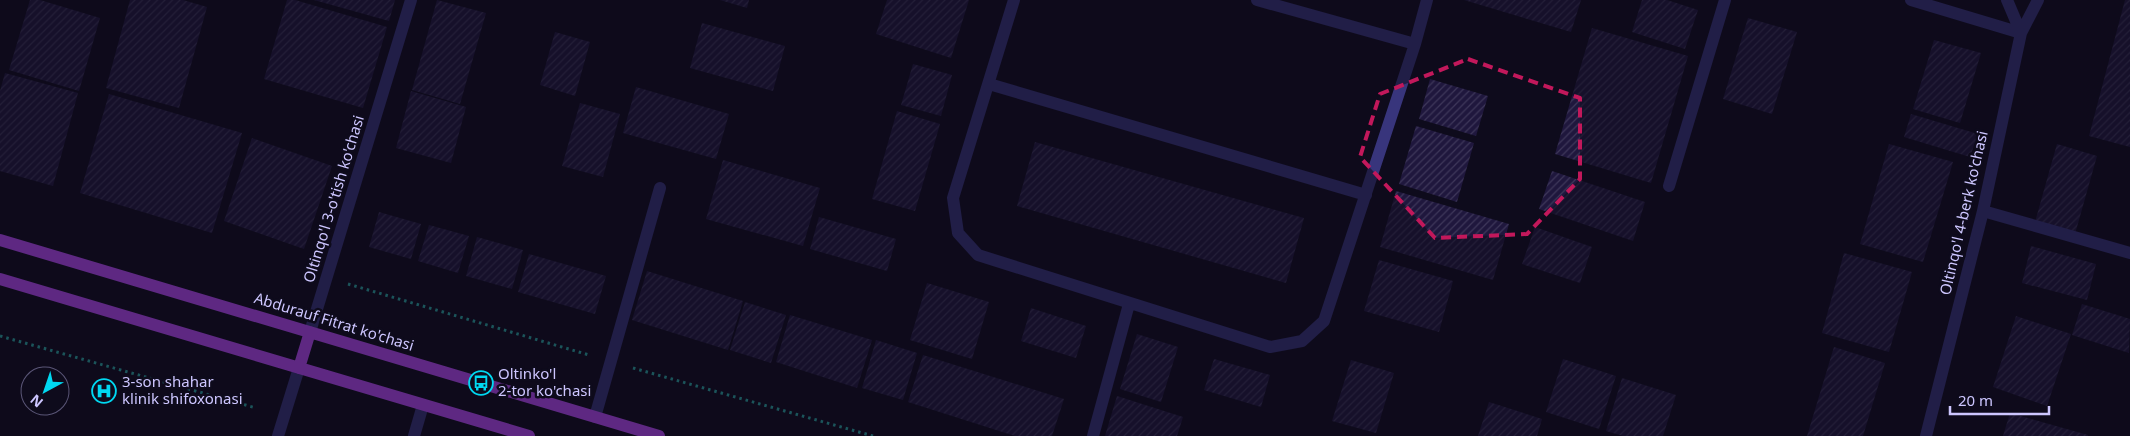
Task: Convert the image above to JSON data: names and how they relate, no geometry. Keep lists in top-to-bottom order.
{
  "streets": {
    "main road": ["Oltinqo'l 3-o'tish ko'chasi", "Abdurauf Fitrat ko'chasi"],
    "street": ["Oltinqo'l 4-berk ko'chasi"]
  },
  "crossings": [
    ["Oltinqo'l 3-o'tish ko'chasi", "Abdurauf Fitrat ko'chasi"]
  ],
  "places": {
    "bus stop": ["Oltinko'l 2-tor ko'chasi"],
    "hospital": ["3-son shahar klinik shifoxonasi"]
  },
  "scale_bar": "20 m",
  "north": "bottom left"
}
